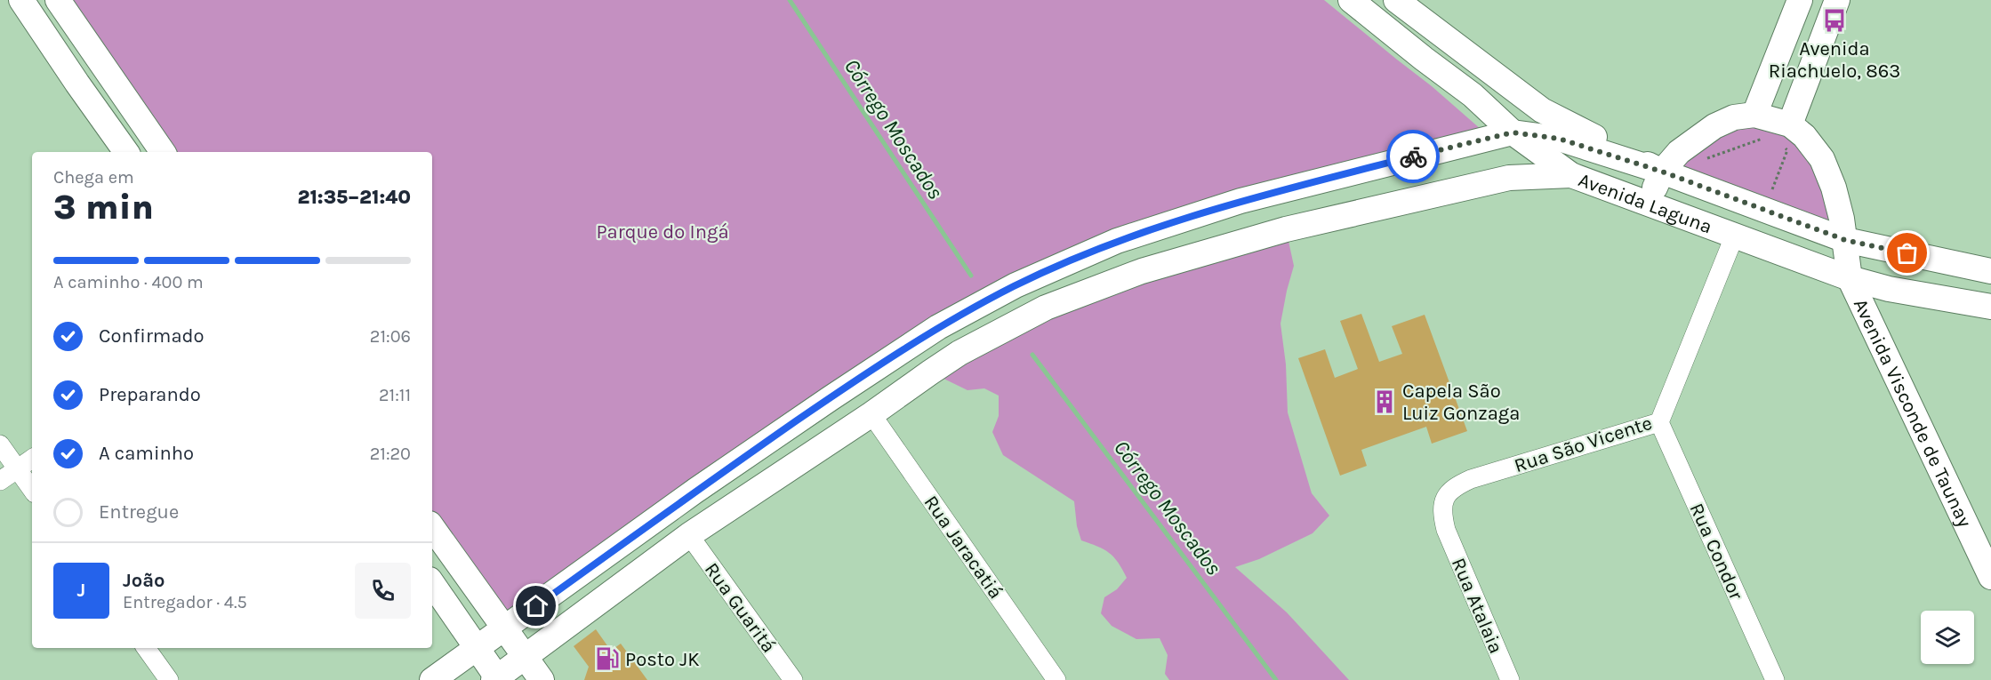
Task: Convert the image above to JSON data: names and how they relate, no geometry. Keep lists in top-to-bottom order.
{
  "streets": {
    "main road": ["Avenida Laguna", "Avenida Visconde de Taunay"],
    "street": [
      "Rua São Vicente",
      "Rua Jaracatiá",
      "Rua Condor",
      "Rua Atalaia",
      "Rua Guaritá"
    ]
  },
  "crossings": [
    ["Avenida Laguna", "Avenida Visconde de Taunay"],
    ["Avenida Laguna", "Rua São Vicente"],
    ["Rua São Vicente", "Rua Condor"],
    ["Rua São Vicente", "Rua Atalaia"]
  ],
  "water": ["Córrego Moscados"],
  "parks": ["Parque do Ingá"],
  "places": {
    "bus stop": ["Avenida Riachuelo, 863"],
    "building": ["Capela São Luiz Gonzaga"],
    "fuel station": ["Posto JK"]
  },
  "page": {
    "heading": ["3 min", "Chega em", "21:35–21:40"],
    "panel": ["João", "Entregador · 4.5"],
    "bar": "A caminho · 400 m",
    "list": [
      ["Confirmado", "21:06"],
      ["Preparando", "21:11"],
      ["A caminho", "21:20"],
      "Entregue"
    ],
    "round": "J"
  }
}
